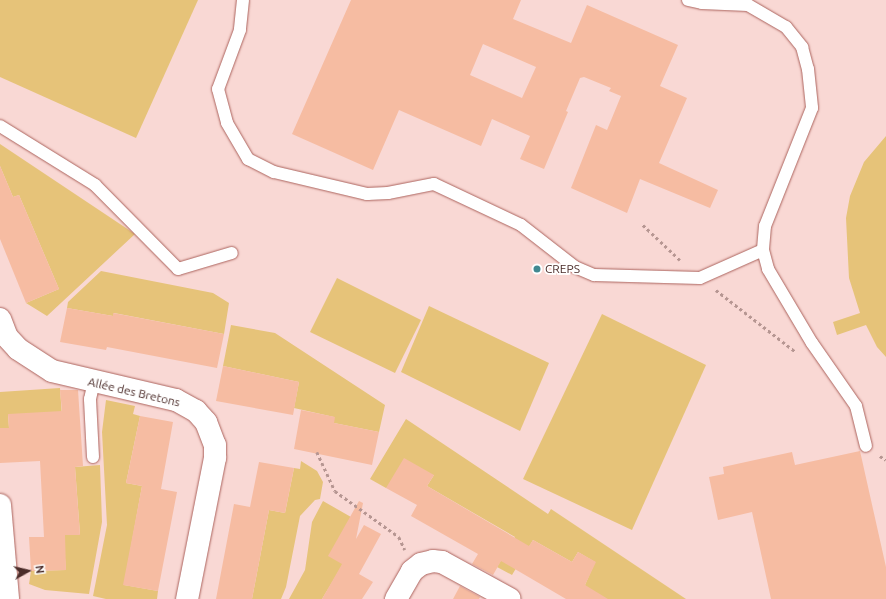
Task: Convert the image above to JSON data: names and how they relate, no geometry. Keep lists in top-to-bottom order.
{
  "streets": {
    "street": ["Allée des Bretons"]
  },
  "places": ["CREPS"],
  "north": "right"
}
